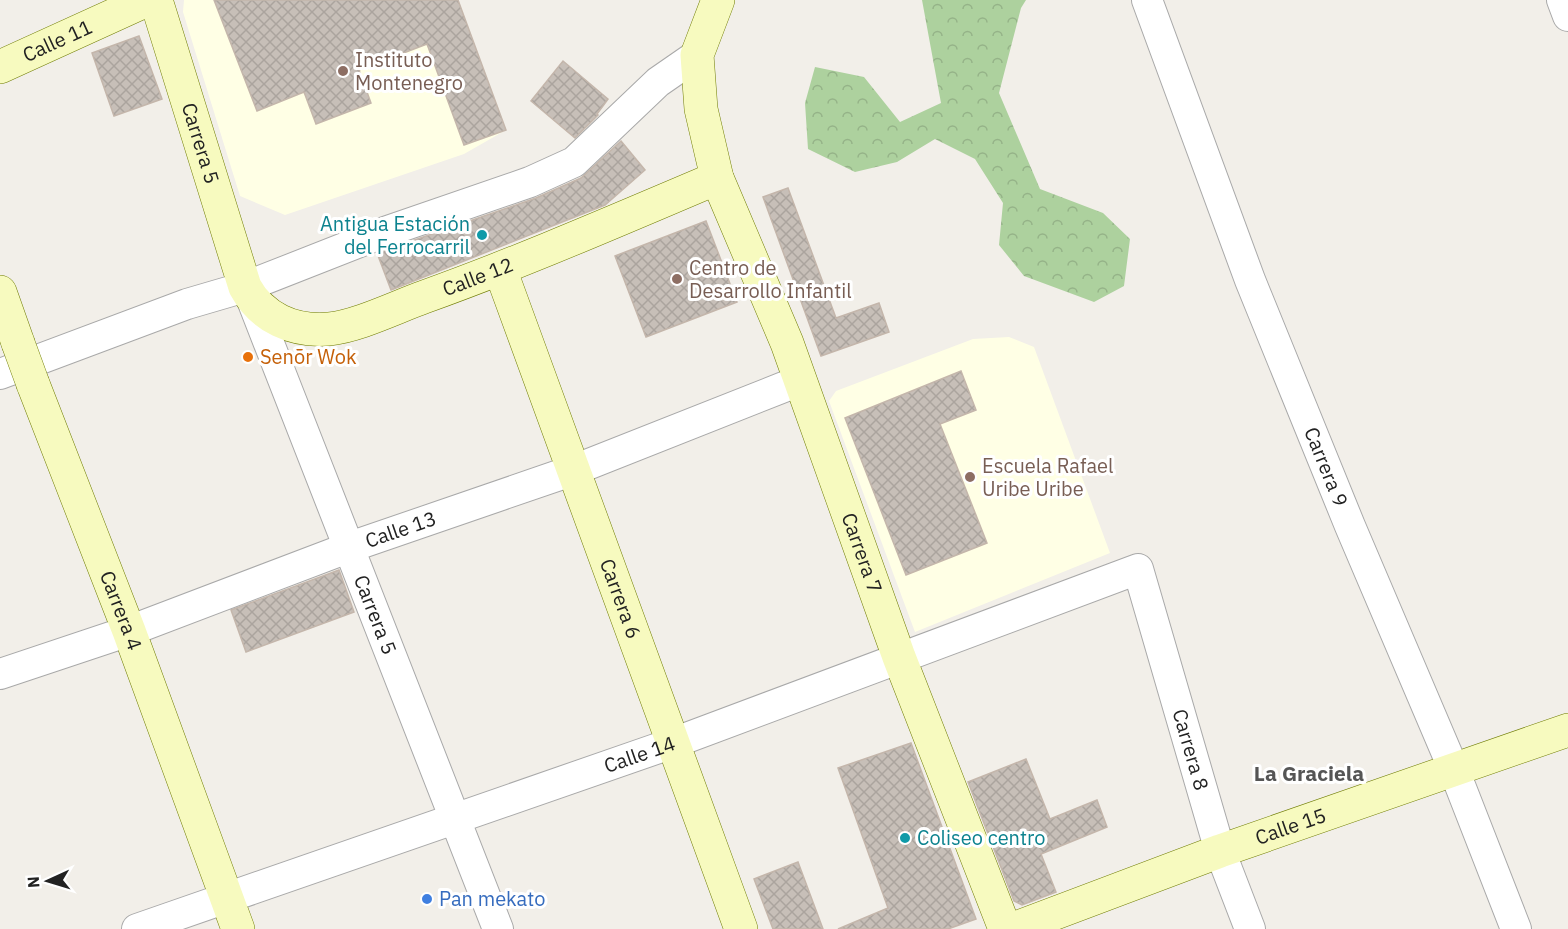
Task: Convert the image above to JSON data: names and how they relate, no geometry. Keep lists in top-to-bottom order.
{
  "streets": {
    "main road": [
      "Calle 11",
      "Carrera 5",
      "Calle 12",
      "Carrera 7",
      "Carrera 6",
      "Carrera 4",
      "Calle 15"
    ],
    "street": [
      "Carrera 9",
      "Calle 13",
      "Carrera 8",
      "Calle 14"
    ]
  },
  "crossings": [
    ["Carrera 5", "Calle 12"],
    ["Carrera 5", "Calle 13"],
    ["Carrera 5", "Calle 14"],
    ["Calle 12", "Carrera 7"],
    ["Calle 12", "Carrera 6"],
    ["Carrera 9", "Calle 15"],
    ["Calle 13", "Carrera 7"],
    ["Calle 13", "Carrera 6"],
    ["Calle 13", "Carrera 4"],
    ["Carrera 7", "Calle 14"],
    ["Carrera 6", "Calle 14"],
    ["Carrera 4", "Calle 14"],
    ["Carrera 8", "Calle 14"],
    ["Carrera 8", "Calle 15"]
  ],
  "districts": ["La Graciela"],
  "places": [
    "Instituto Montenegro",
    "Antigua Estación del Ferrocarril",
    "Centro de Desarrollo Infantil",
    "Senõr Wok",
    "Escuela Rafael Uribe Uribe",
    "Coliseo centro",
    "Pan mekato"
  ],
  "north": "left"
}
